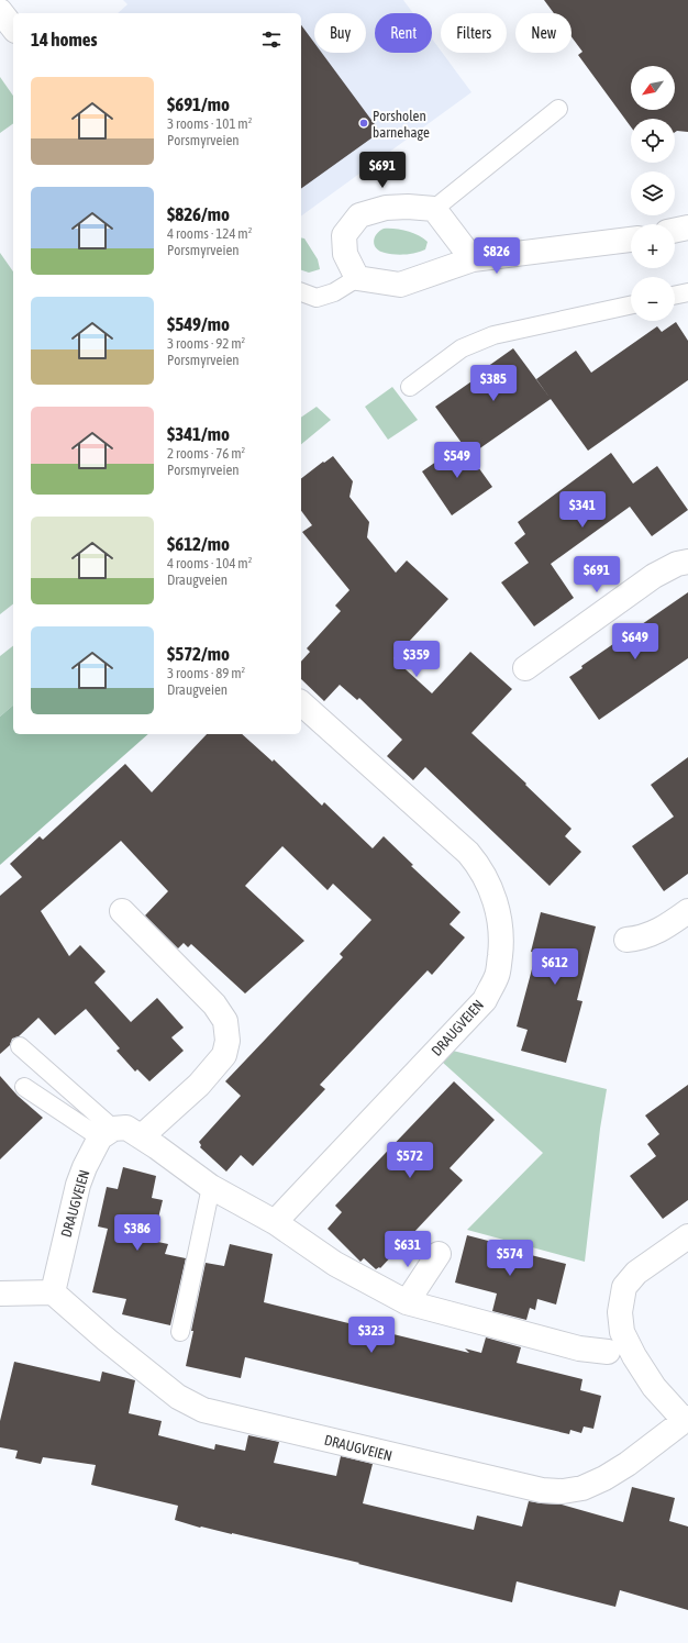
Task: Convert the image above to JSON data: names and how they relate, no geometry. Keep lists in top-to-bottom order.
{
  "streets": {
    "street": ["DRAUGVEIEN"]
  },
  "places": ["Porsholen barnehage"],
  "north": "bottom left",
  "page": {
    "chip": [
      "Buy",
      "Rent",
      "Filters",
      "New"
    ],
    "heading": "14 homes",
    "map_buttons": ["+", "−"],
    "list": [
      {
        "name": "$691/mo",
        "note": "3 rooms · 101 m² · Porsmyrveien"
      },
      {
        "name": "$826/mo",
        "note": "4 rooms · 124 m² · Porsmyrveien"
      },
      {
        "name": "$549/mo",
        "note": "3 rooms · 92 m² · Porsmyrveien"
      },
      {
        "name": "$341/mo",
        "note": "2 rooms · 76 m² · Porsmyrveien"
      },
      {
        "name": "$612/mo",
        "note": "4 rooms · 104 m² · Draugveien"
      },
      {
        "name": "$572/mo",
        "note": "3 rooms · 89 m² · Draugveien"
      }
    ],
    "price": [
      "$691",
      "$826",
      "$385",
      "$549",
      "$341",
      "$691",
      "$649",
      "$359",
      "$612",
      "$572",
      "$386",
      "$631",
      "$574",
      "$323"
    ]
  }
}
